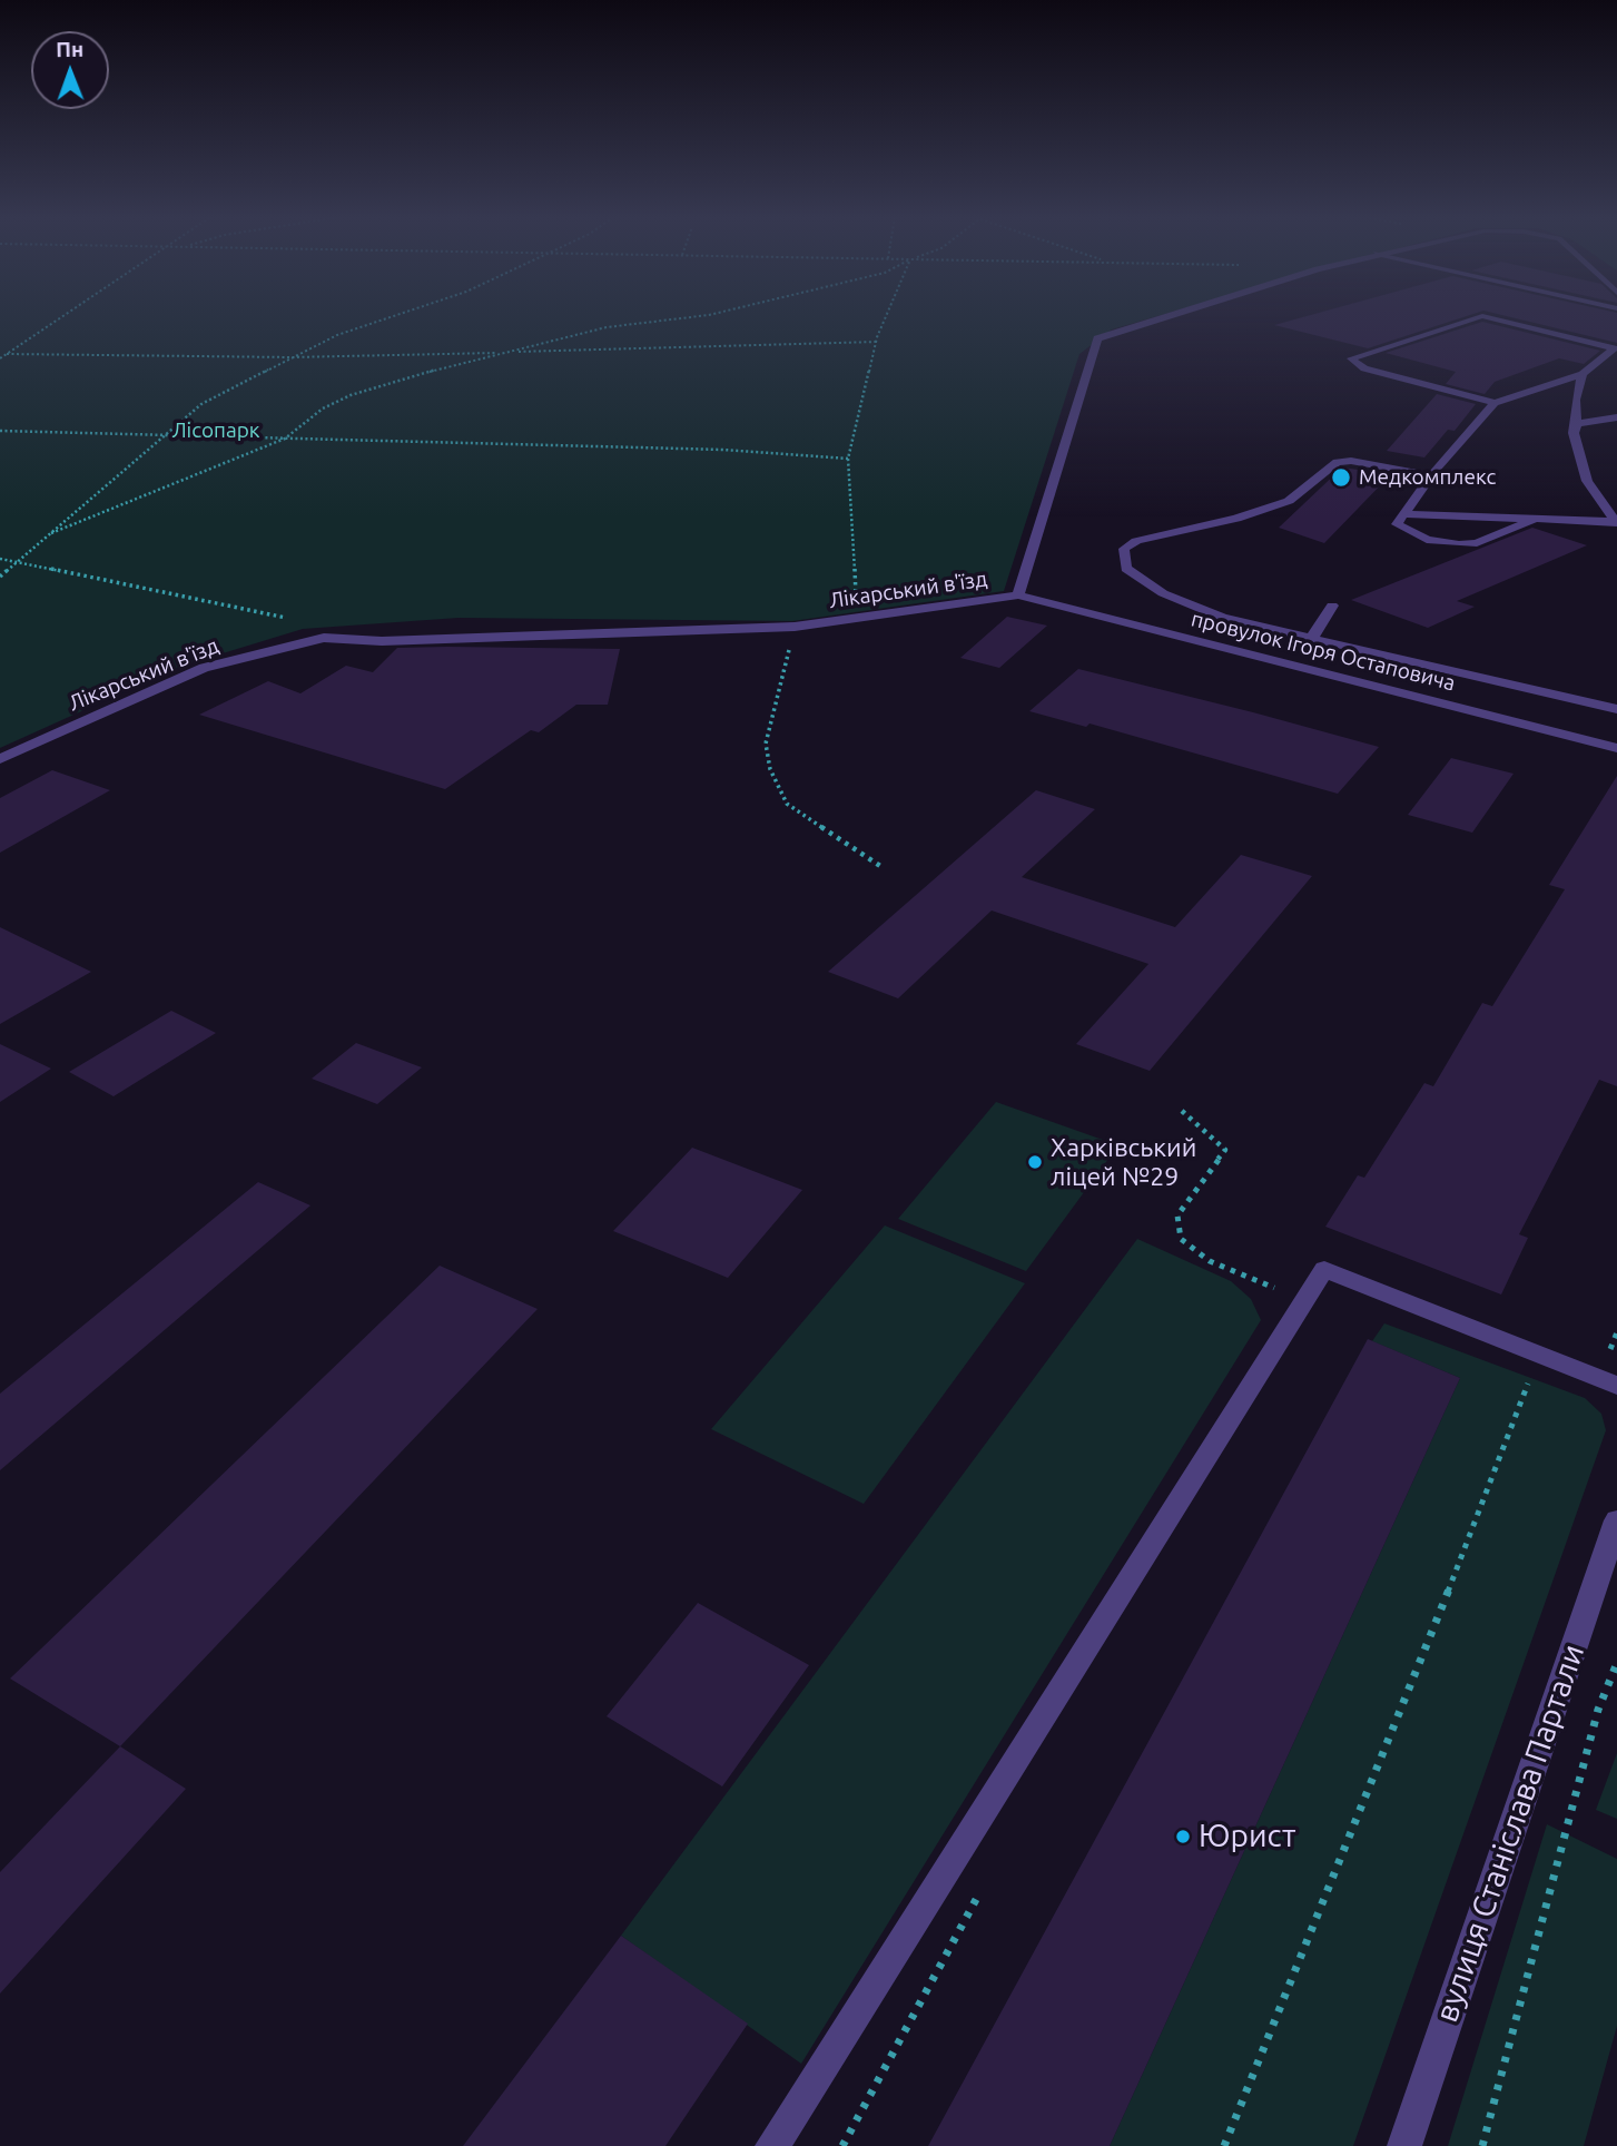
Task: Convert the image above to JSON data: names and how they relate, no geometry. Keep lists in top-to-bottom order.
{
  "streets": {
    "street": ["Лікарський в'їзд", "провулок Ігоря Остаповича", "вулиця Станіслава Партали"]
  },
  "crossings": [
    ["Лікарський в'їзд", "провулок Ігоря Остаповича"]
  ],
  "parks": ["Лісопарк"],
  "places": ["Медкомплекс", "Харківський ліцей №29", "Юрист"],
  "north": "top"
}
